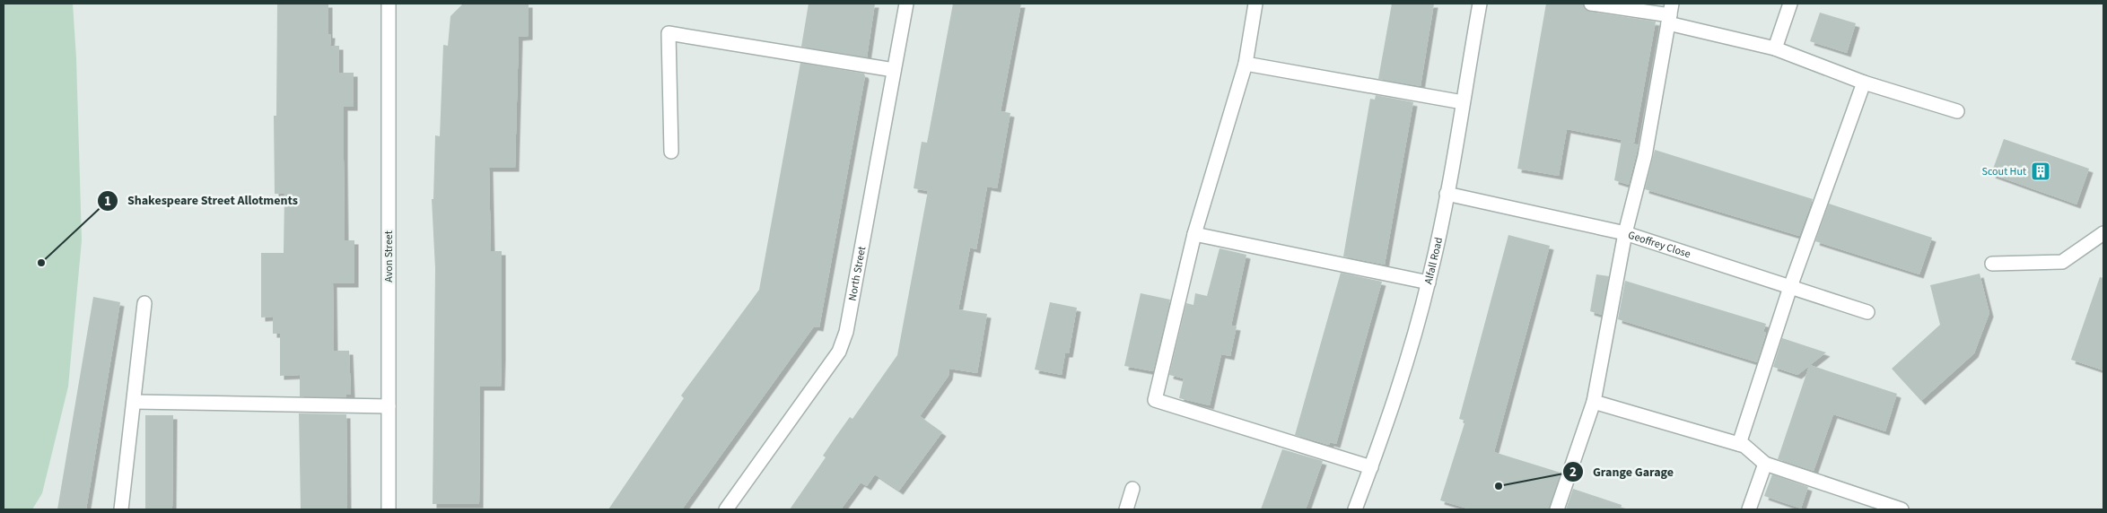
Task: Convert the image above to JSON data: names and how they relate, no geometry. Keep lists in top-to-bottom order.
{
  "streets": {
    "street": [
      "Geoffrey Close",
      "Avon Street",
      "Alfall Road",
      "North Street"
    ]
  },
  "crossings": [
    ["Geoffrey Close", "Alfall Road"]
  ],
  "places": {
    "building": ["Scout Hut"],
    "other": ["Shakespeare Street Allotments", "Grange Garage"]
  }
}
